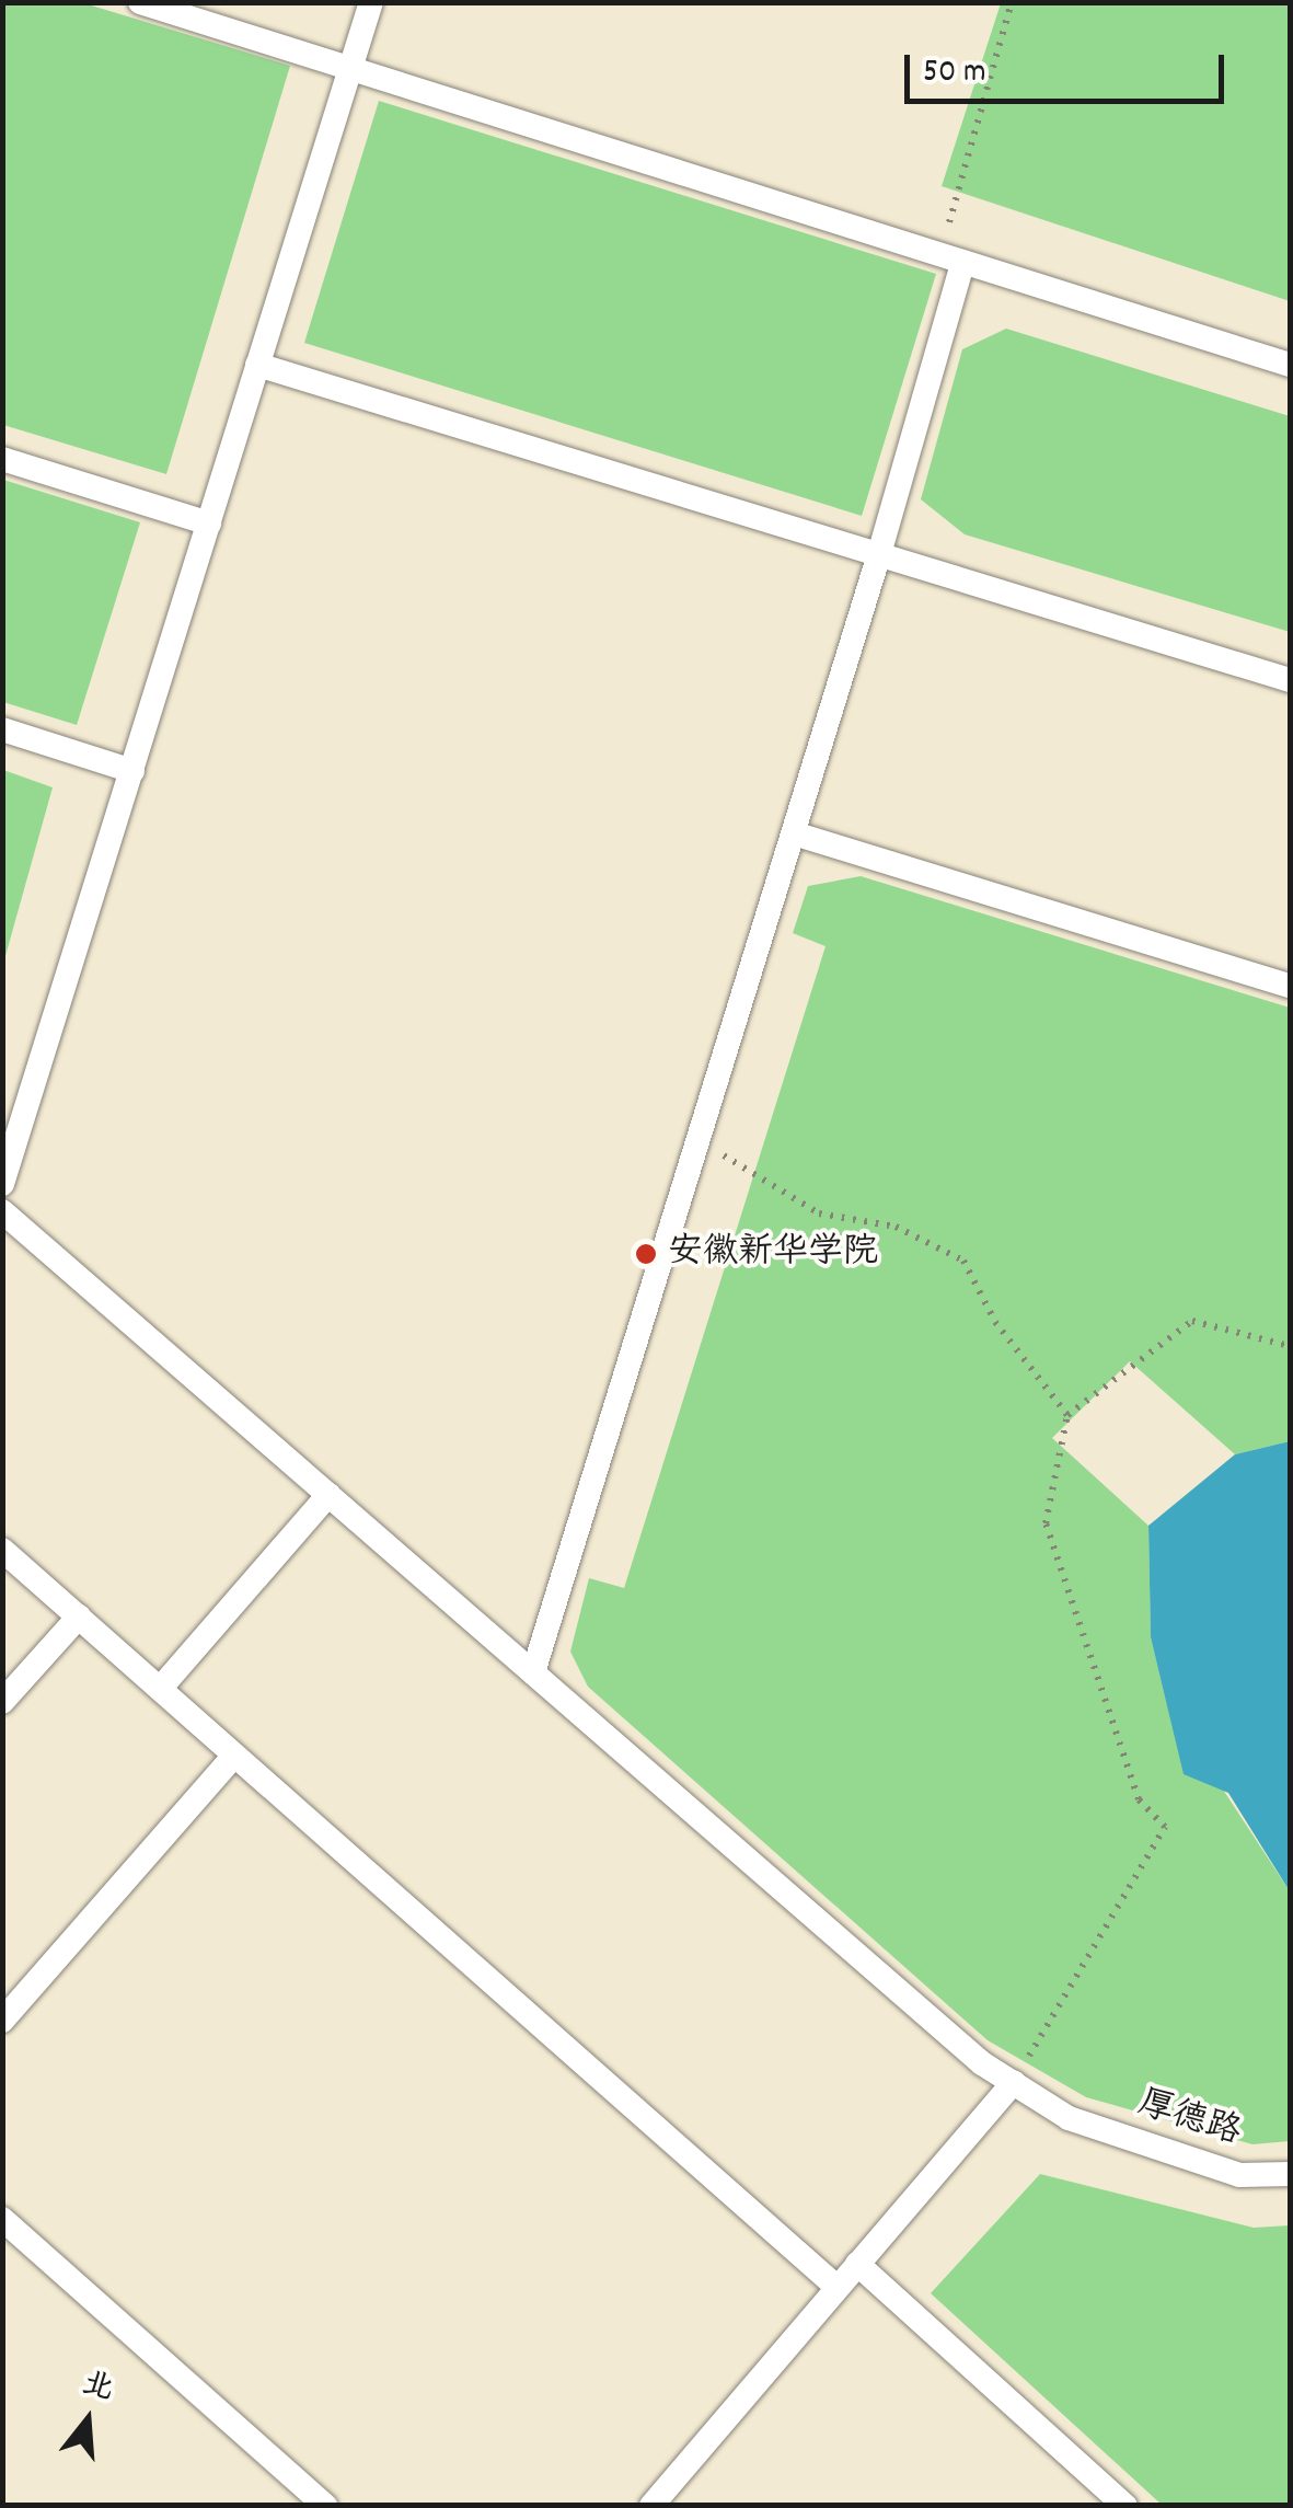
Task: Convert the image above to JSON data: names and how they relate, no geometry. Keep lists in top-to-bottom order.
{
  "streets": {
    "lane": ["厚德路"]
  },
  "places": ["安徽新华学院"],
  "scale_bar": "50 m",
  "north": "top"
}
